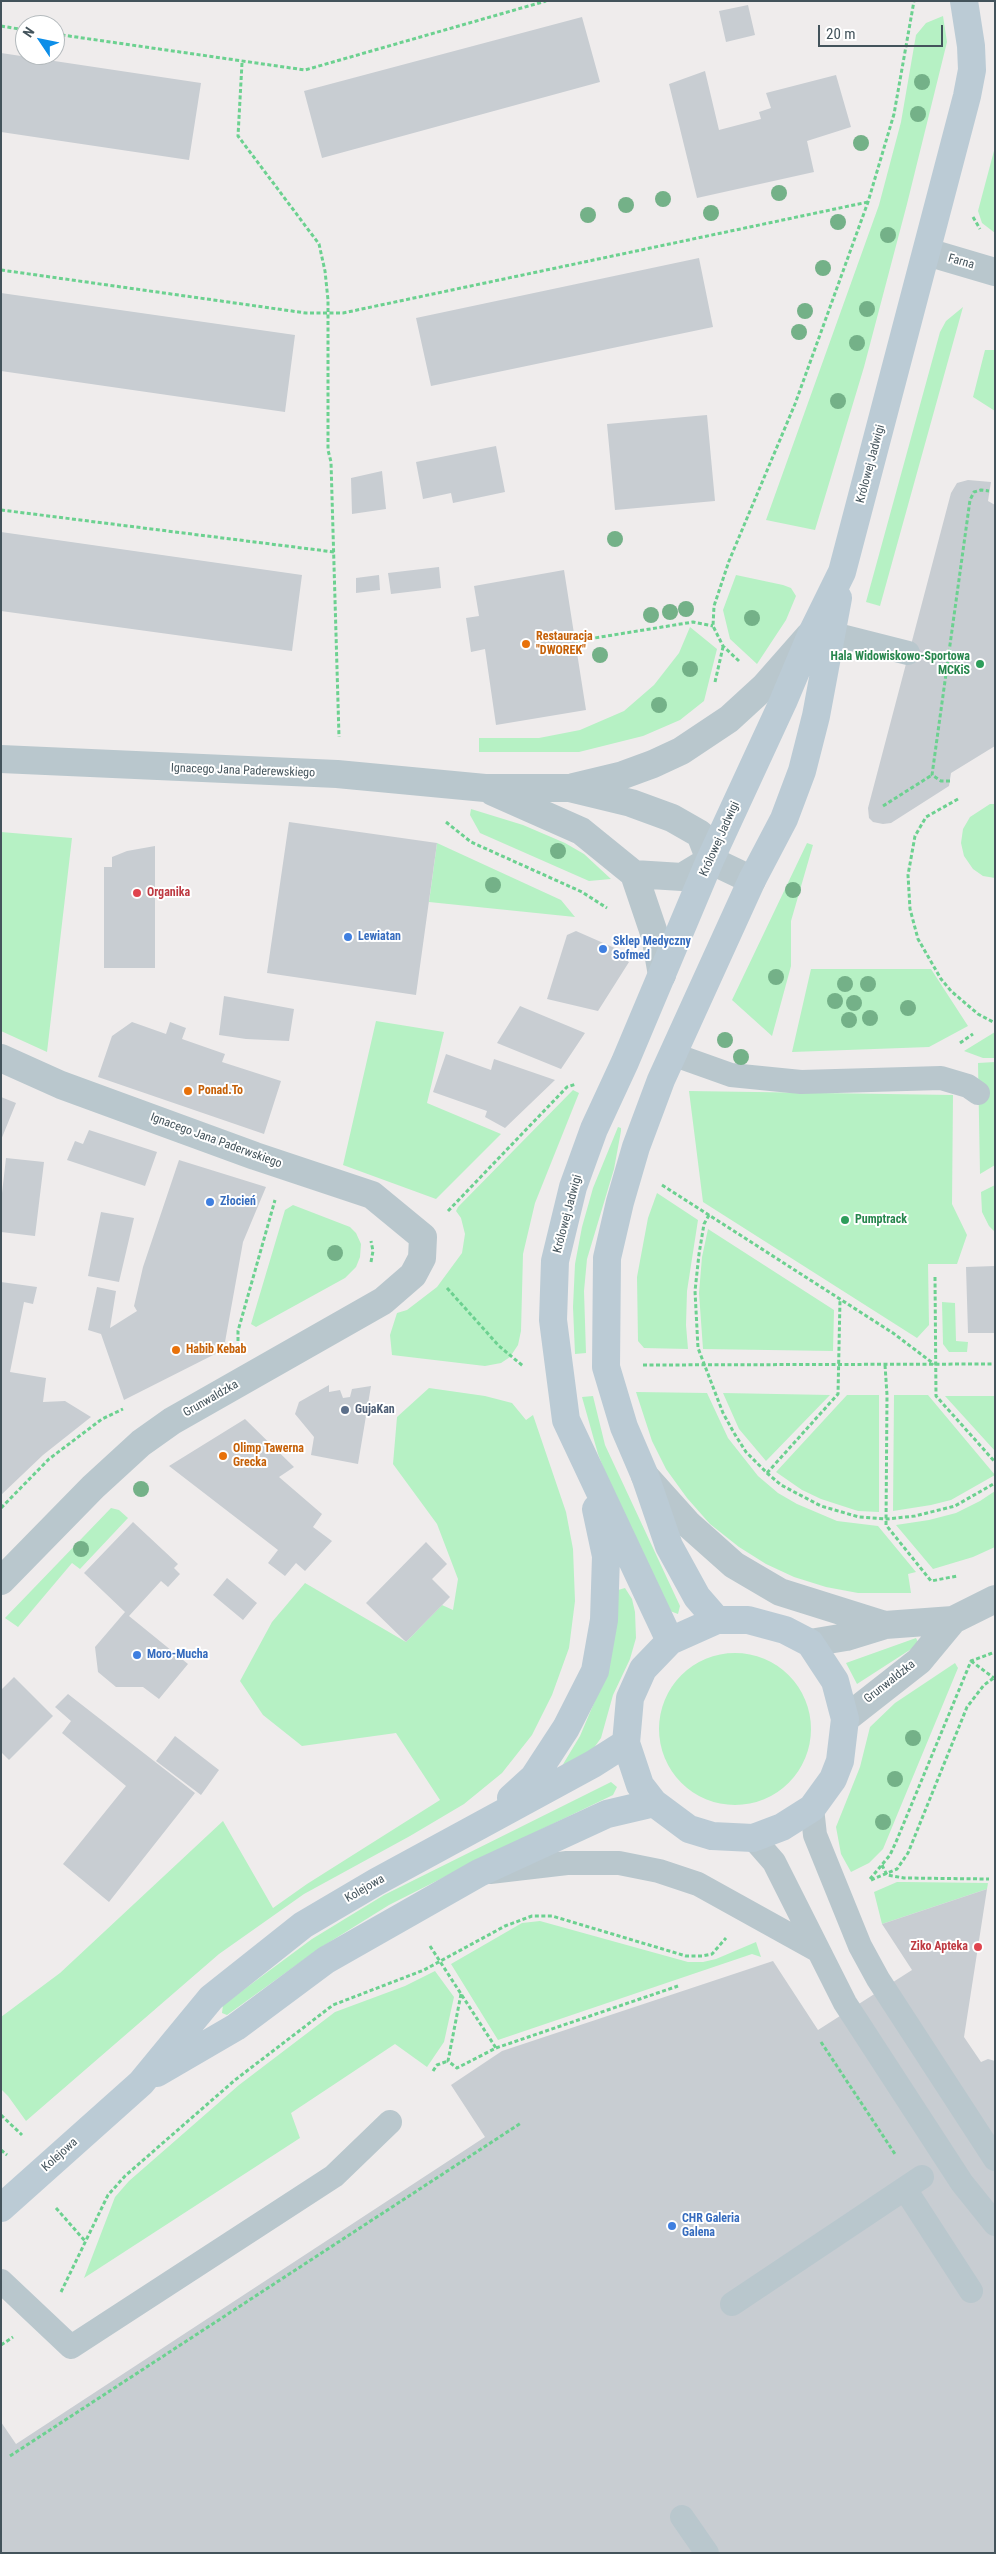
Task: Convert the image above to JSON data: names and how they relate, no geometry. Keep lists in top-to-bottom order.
{
  "streets": {
    "street": [
      "Farna",
      "Królowej Jadwigi",
      "Ignacego Jana Paderewskiego",
      "Ignacego Jana Paderwskiego",
      "Grunwaldzka",
      "Kolejowa"
    ]
  },
  "crossings": [
    ["Farna", "Królowej Jadwigi"],
    ["Królowej Jadwigi", "Ignacego Jana Paderewskiego"],
    ["Ignacego Jana Paderwskiego", "Grunwaldzka"]
  ],
  "places": [
    "Restauracja \"DWOREK\"",
    "Hala Widowiskowo-Sportowa MCKiS",
    "Organika",
    "Lewiatan",
    "Sklep Medyczny Sofmed",
    "Ponad.To",
    "Złocień",
    "Pumptrack",
    "Habib Kebab",
    "GujaKan",
    "Olimp Tawerna Grecka",
    "Moro-Mucha",
    "Ziko Apteka",
    "CHR Galeria Galena"
  ],
  "scale_bar": "20 m",
  "north": "top left"
}
